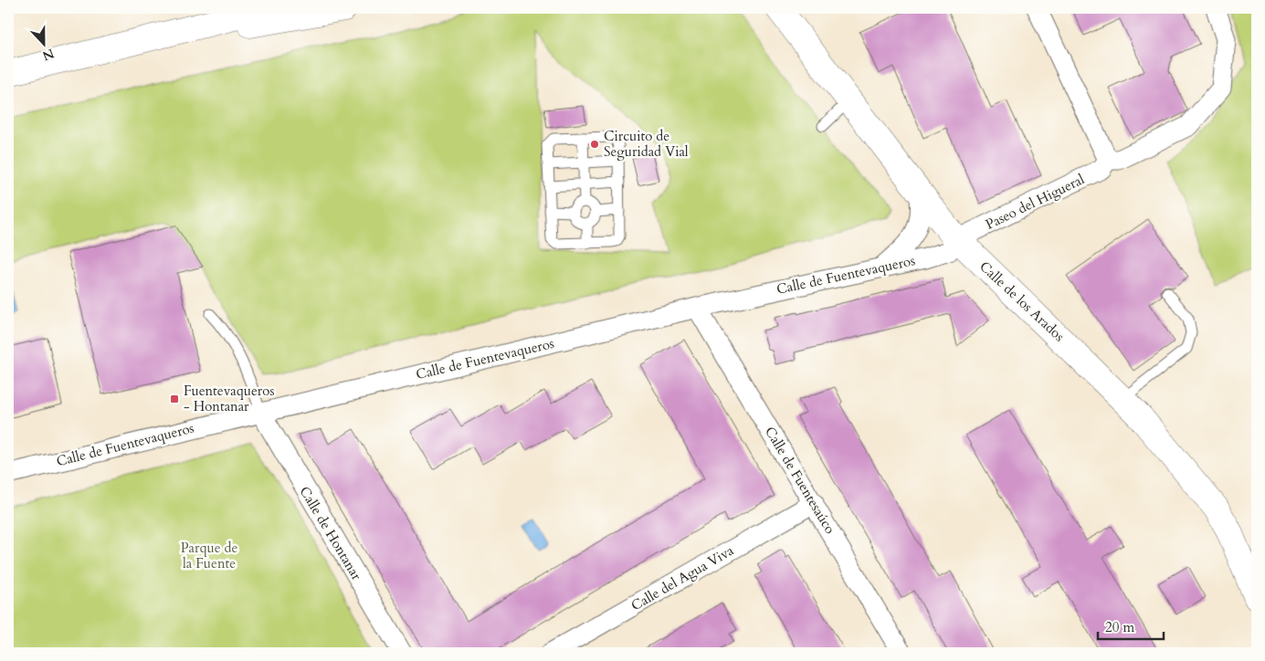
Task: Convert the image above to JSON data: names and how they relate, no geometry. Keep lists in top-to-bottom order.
{
  "streets": {
    "main road": ["Calle de los Arados"],
    "street": [
      "Paseo del Higueral",
      "Calle de Fuentevaqueros",
      "Calle de Fuentesaúco",
      "Calle de Hontanar",
      "Calle del Agua Viva"
    ]
  },
  "crossings": [
    ["Paseo del Higueral", "Calle de Fuentevaqueros"],
    ["Paseo del Higueral", "Calle de los Arados"],
    ["Calle de Fuentevaqueros", "Calle de los Arados"],
    ["Calle de Fuentevaqueros", "Calle de Fuentesaúco"],
    ["Calle de Fuentevaqueros", "Calle de Hontanar"],
    ["Calle de Fuentesaúco", "Calle del Agua Viva"]
  ],
  "parks": ["Parque de la Fuente"],
  "places": {
    "other": ["Circuito de Seguridad Vial"],
    "transit": ["Fuentevaqueros - Hontanar"]
  },
  "scale_bar": "20 m",
  "north": "bottom"
}
